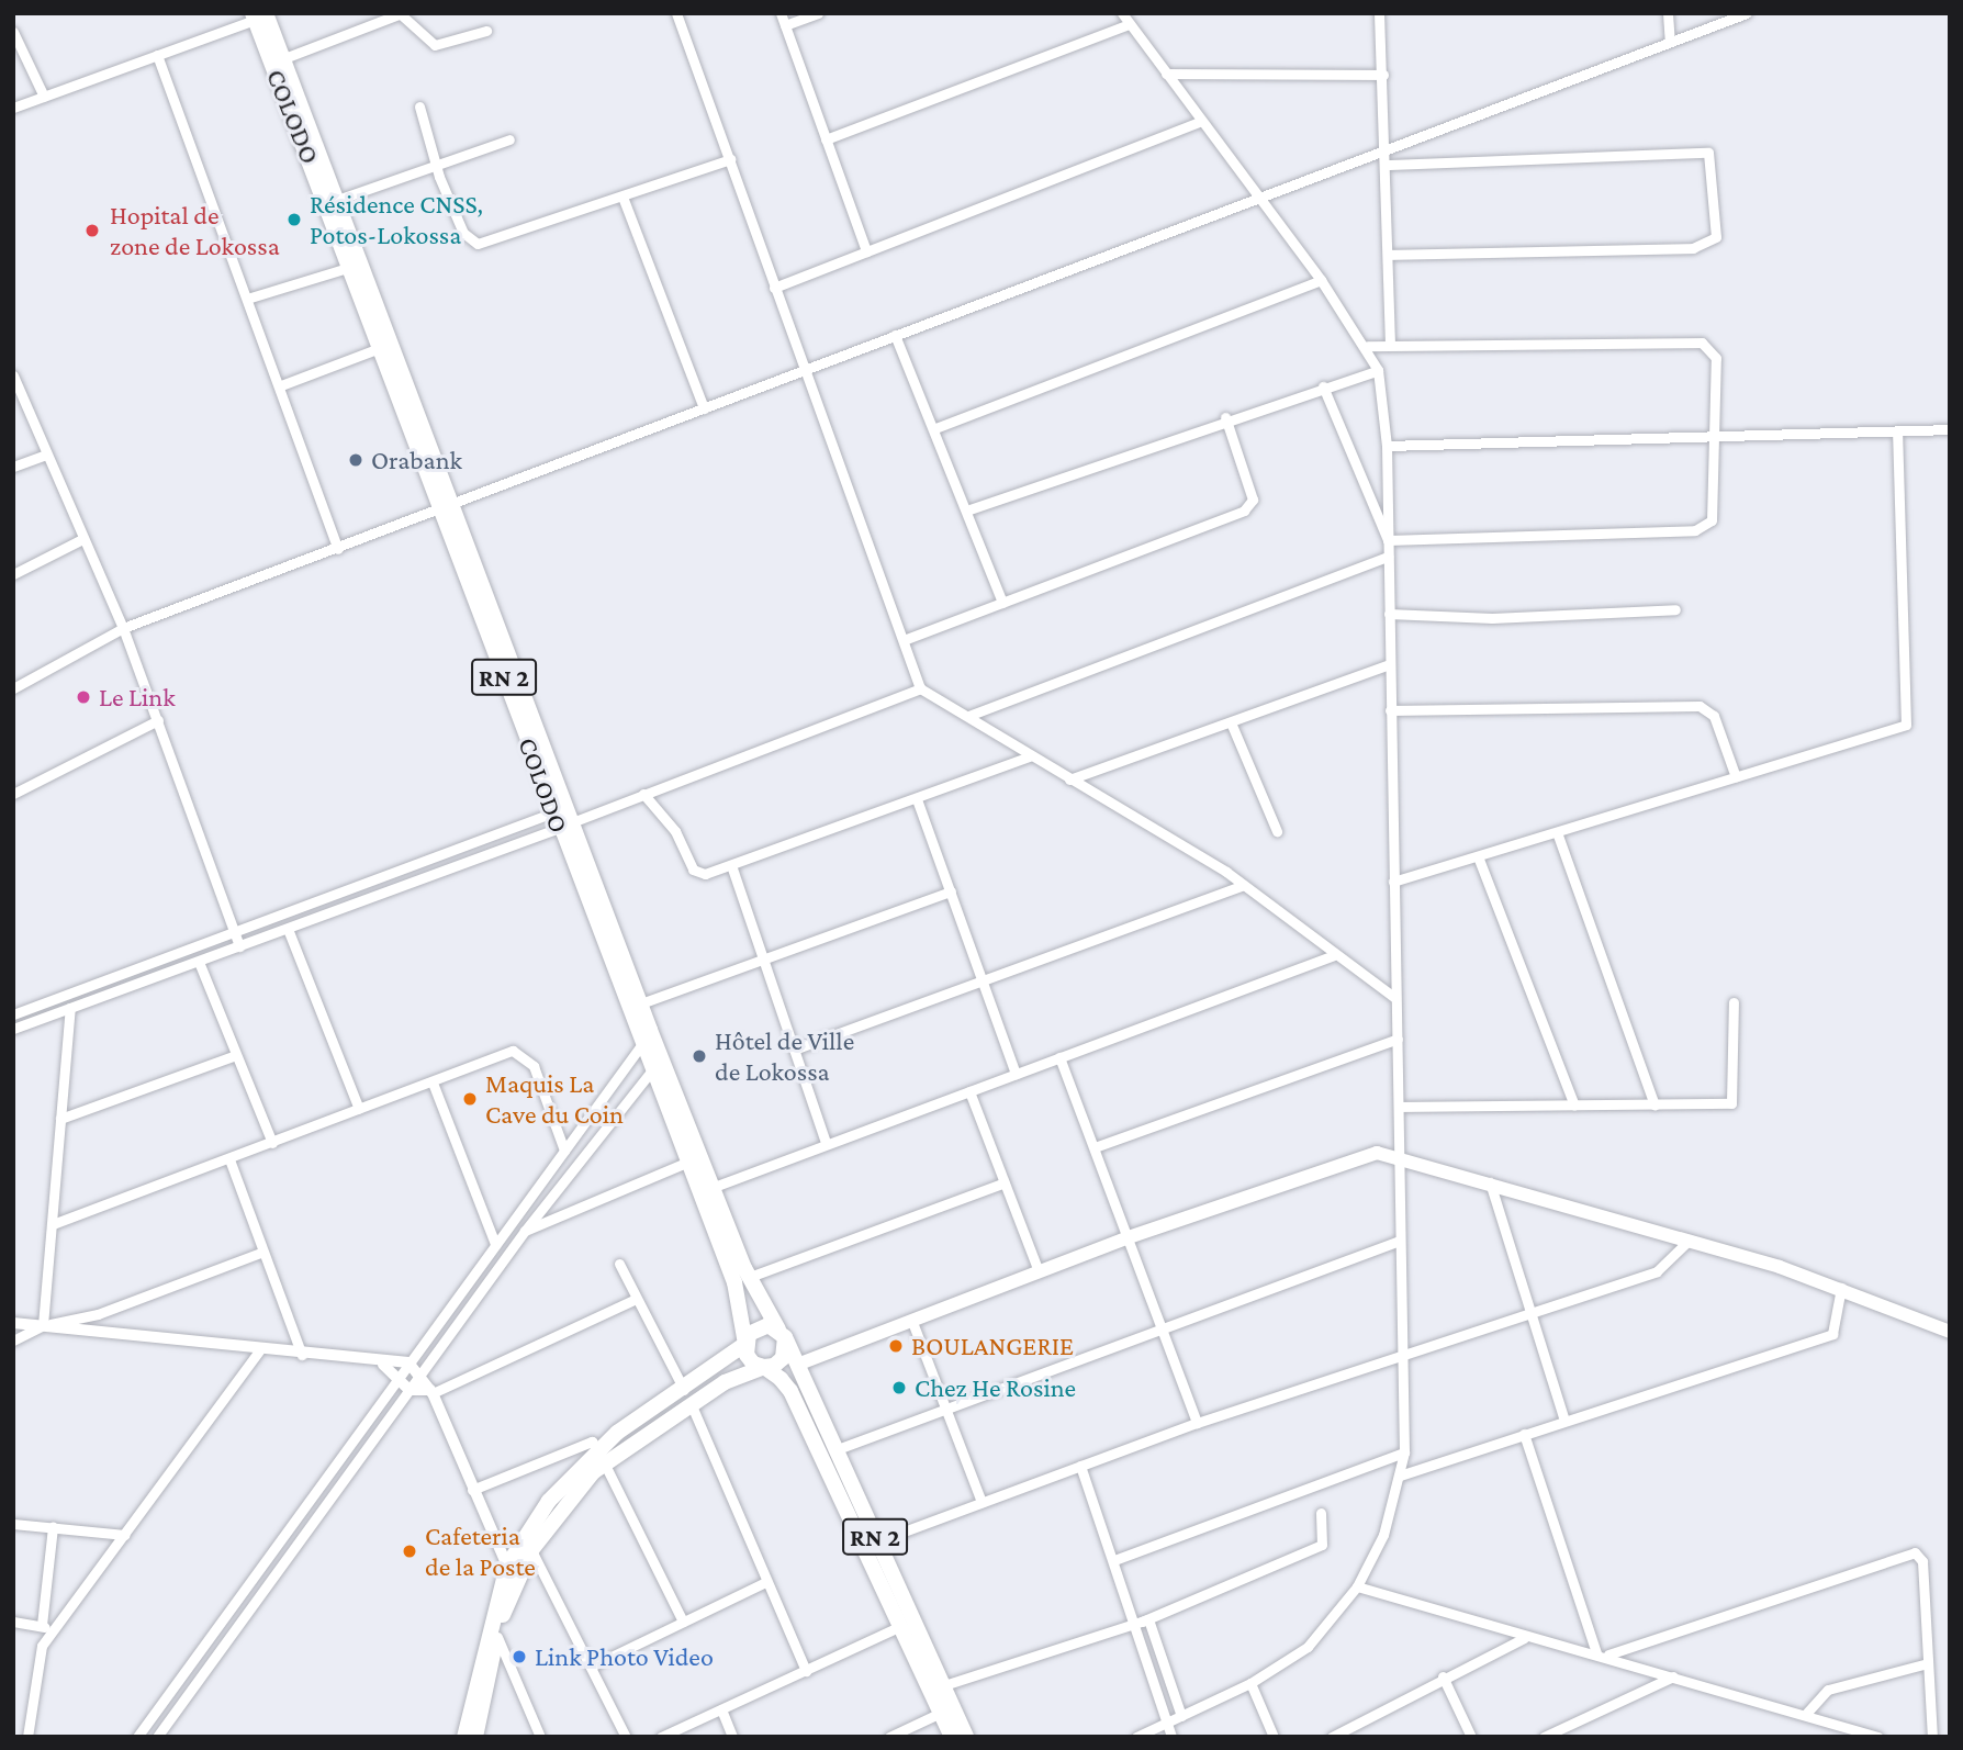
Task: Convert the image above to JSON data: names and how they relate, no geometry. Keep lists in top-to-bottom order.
{
  "streets": {
    "main road": ["COLODO", "RN 2"]
  },
  "crossings": [
    ["COLODO", "RN 2"]
  ],
  "places": [
    "Résidence CNSS, Potos-Lokossa",
    "Hopital de zone de Lokossa",
    "Orabank",
    "Le Link",
    "Hôtel de Ville de Lokossa",
    "Maquis La Cave du Coin",
    "BOULANGERIE",
    "Chez He Rosine",
    "Cafeteria de la Poste",
    "Link Photo Video"
  ]
}
